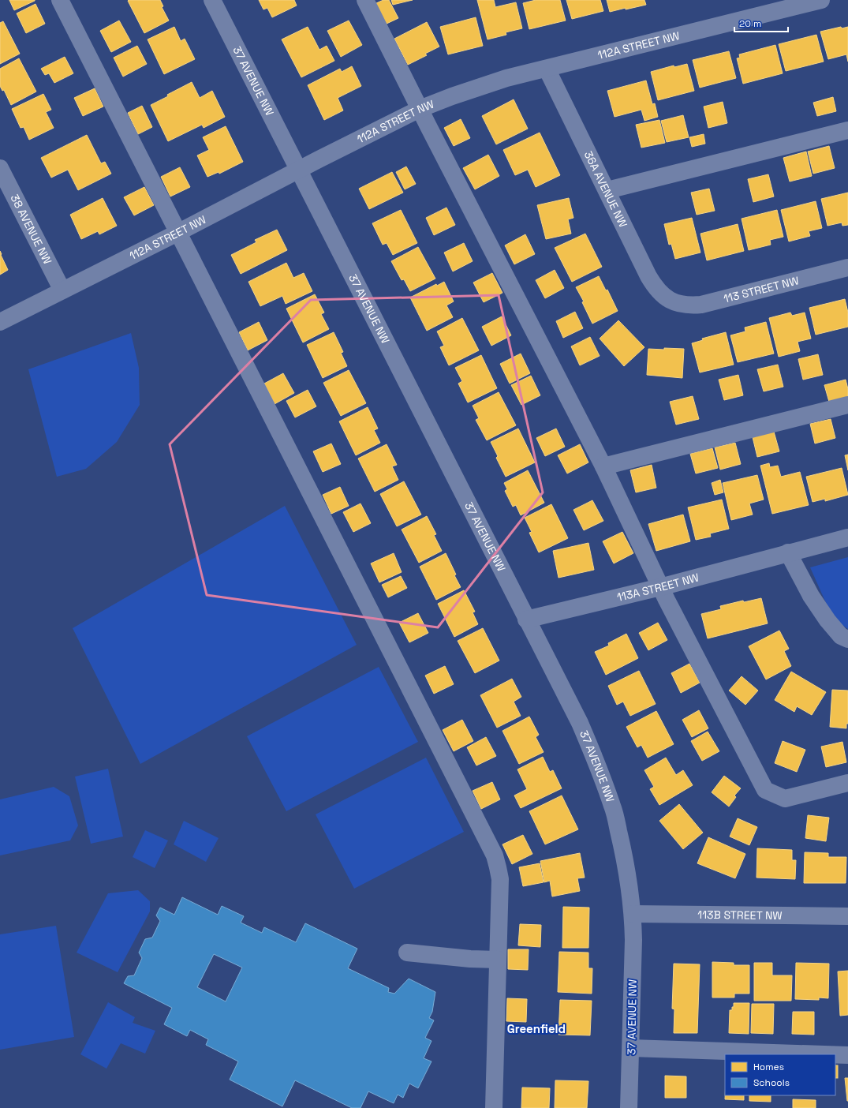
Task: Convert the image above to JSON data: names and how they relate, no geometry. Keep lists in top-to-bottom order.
{
  "streets": {
    "street": [
      "112A STREET NW",
      "37 AVENUE NW",
      "36A AVENUE NW",
      "38 AVENUE NW",
      "113 STREET NW",
      "113A STREET NW",
      "113B STREET NW"
    ]
  },
  "crossings": [
    ["112A STREET NW", "37 AVENUE NW"],
    ["112A STREET NW", "36A AVENUE NW"],
    ["112A STREET NW", "38 AVENUE NW"],
    ["37 AVENUE NW", "113A STREET NW"],
    ["37 AVENUE NW", "113B STREET NW"],
    ["36A AVENUE NW", "113 STREET NW"]
  ],
  "districts": ["Greenfield"],
  "legend": ["Homes", "Schools"],
  "scale_bar": "20 m"
}
